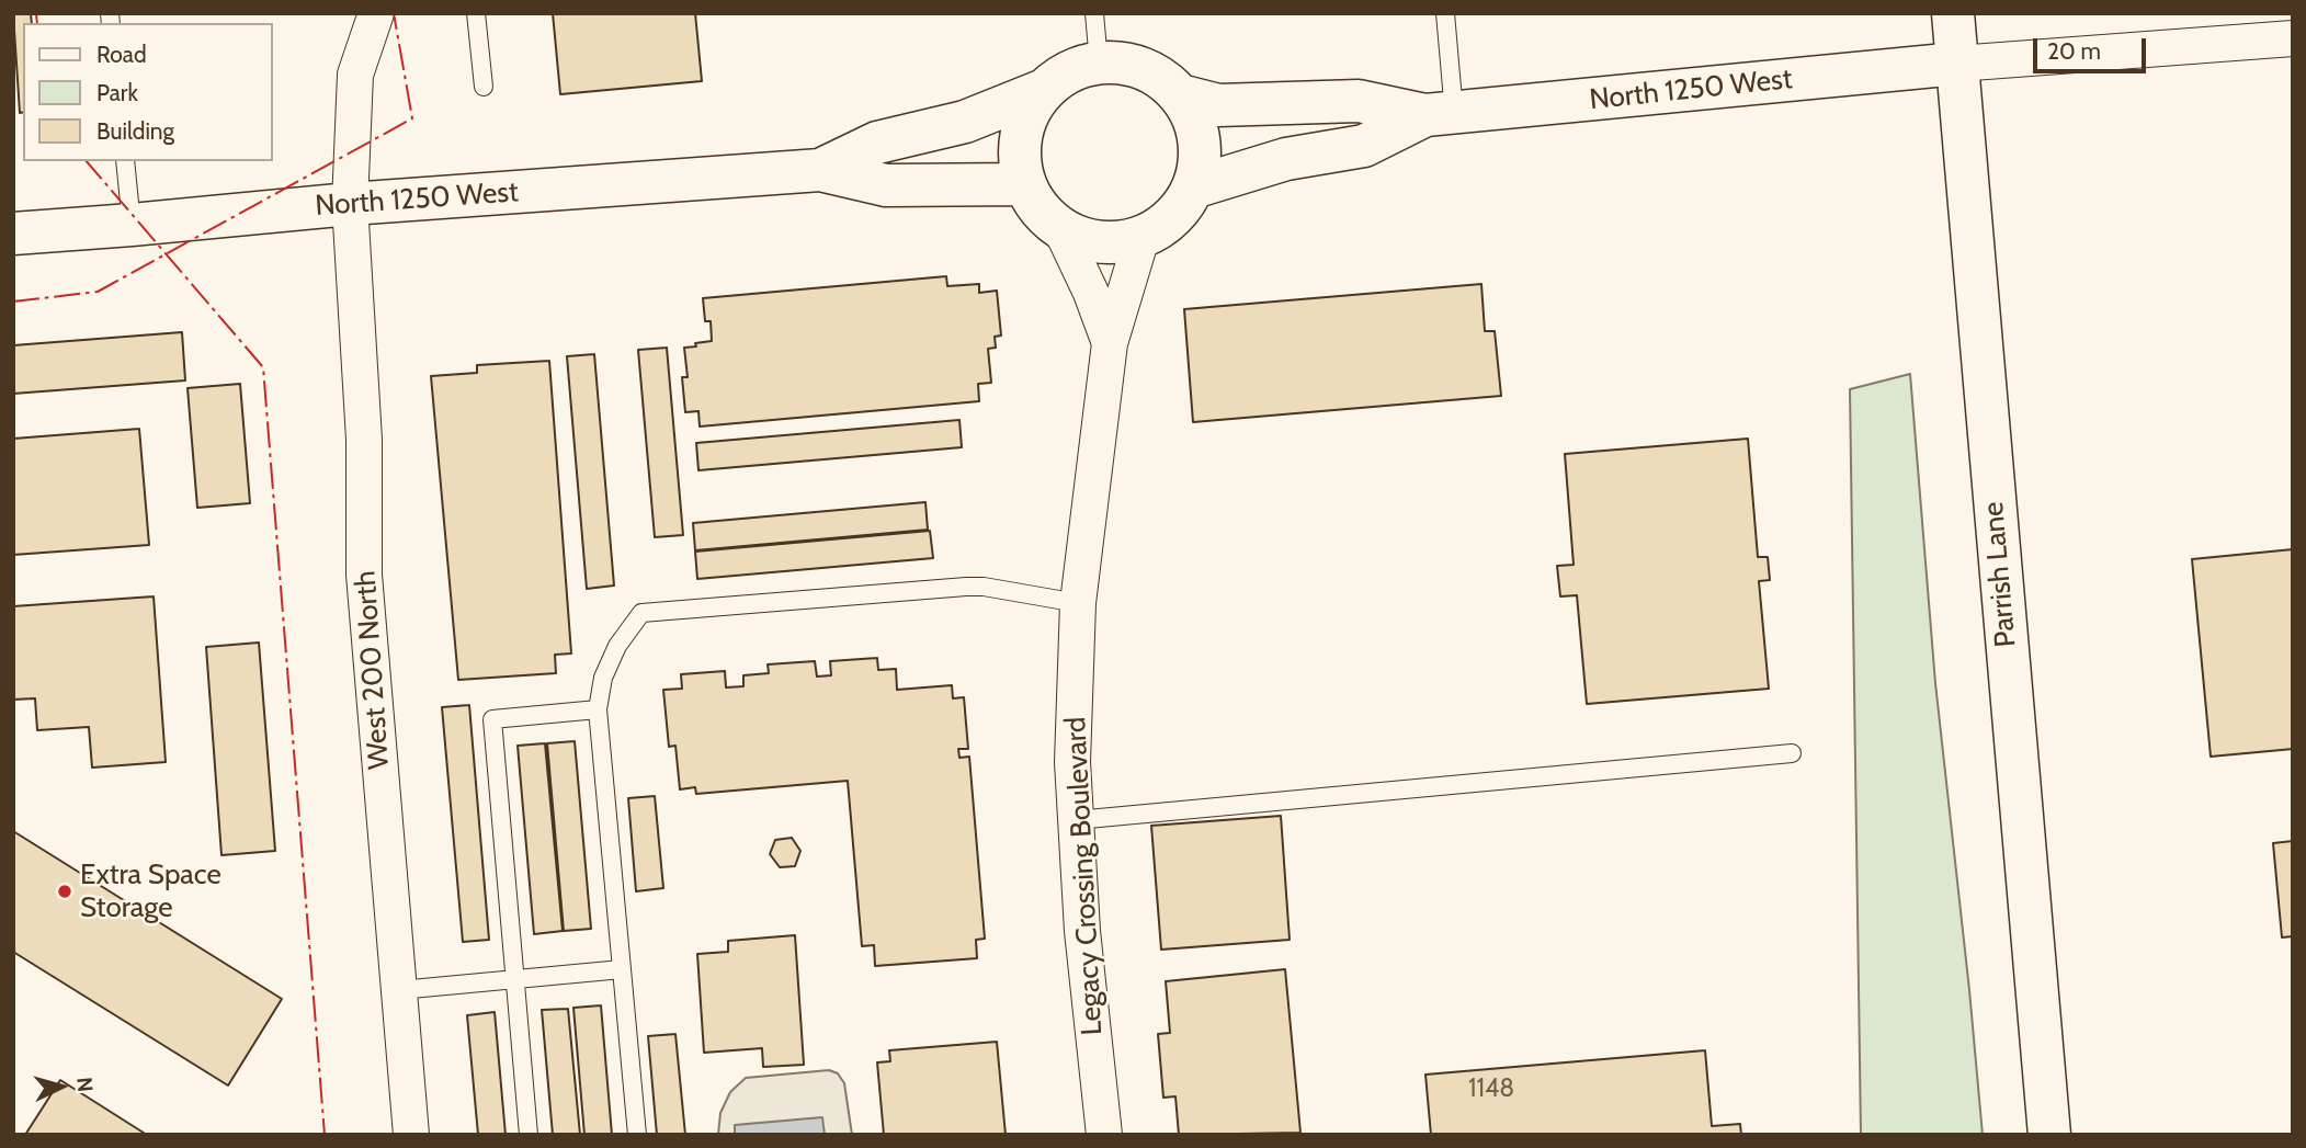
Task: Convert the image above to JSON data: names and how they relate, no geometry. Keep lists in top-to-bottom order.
{
  "streets": {
    "street": [
      "North 1250 West",
      "Parrish Lane",
      "West 200 North",
      "Legacy Crossing Boulevard"
    ]
  },
  "crossings": [
    ["North 1250 West", "Parrish Lane"],
    ["North 1250 West", "West 200 North"],
    ["North 1250 West", "Legacy Crossing Boulevard"]
  ],
  "places": ["Extra Space Storage"],
  "house_numbers": ["1148"],
  "legend": ["Road", "Park", "Building"],
  "scale_bar": "20 m",
  "north": "right"
}
